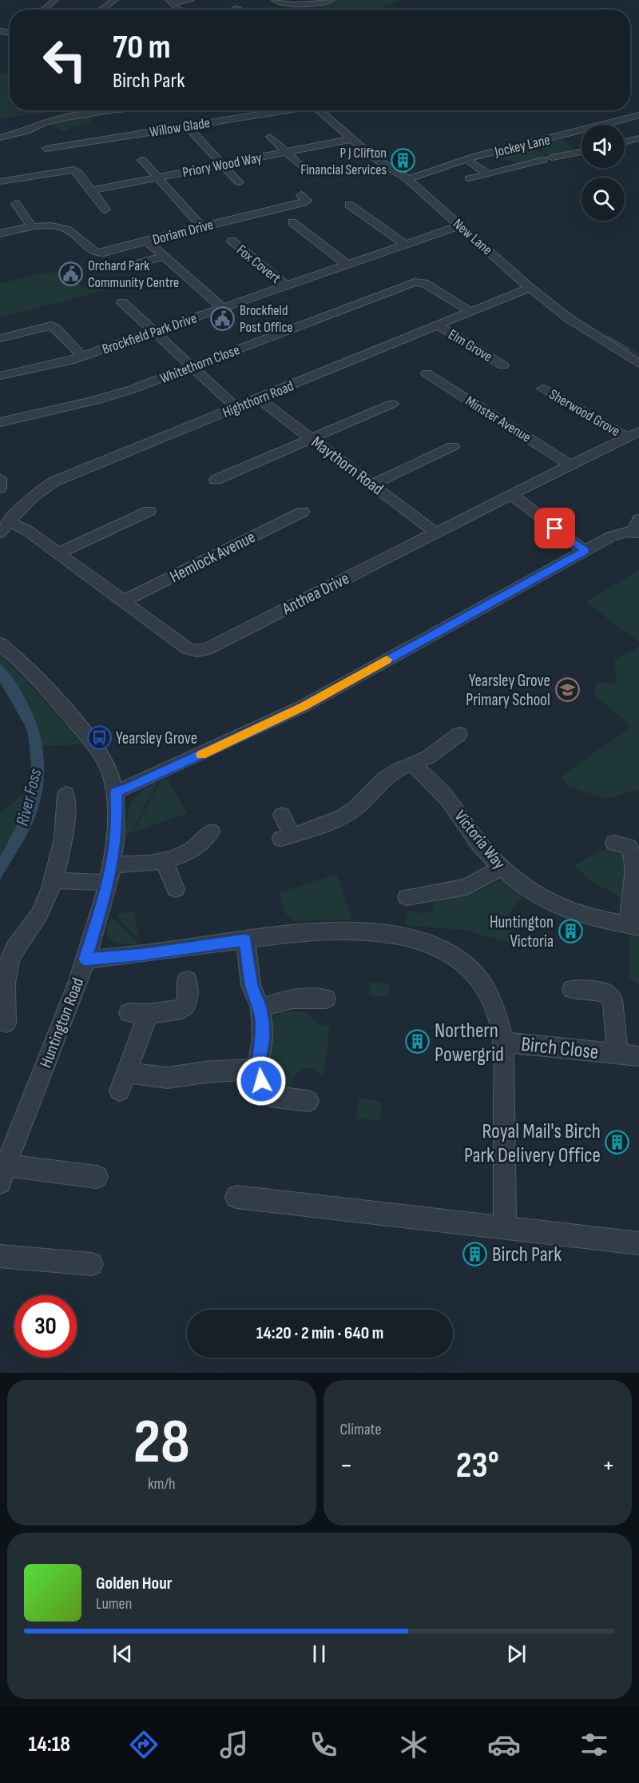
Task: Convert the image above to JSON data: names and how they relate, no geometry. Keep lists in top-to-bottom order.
{
  "streets": {
    "street": [
      "Willow Glade",
      "Jockey Lane",
      "Priory Wood Way",
      "Doriam Drive",
      "New Lane",
      "Fox Covert",
      "Brockfield Park Drive",
      "Elm Grove",
      "Whitethorn Close",
      "Highthorn Road",
      "Sherwood Grove",
      "Minster Avenue",
      "Maythorn Road",
      "Hemlock Avenue",
      "Anthea Drive",
      "Victoria Way",
      "Huntington Road",
      "Birch Close"
    ]
  },
  "crossings": [
    ["Jockey Lane", "New Lane"],
    ["Priory Wood Way", "New Lane"],
    ["New Lane", "Brockfield Park Drive"],
    ["New Lane", "Highthorn Road"],
    ["Fox Covert", "Brockfield Park Drive"],
    ["Elm Grove", "Highthorn Road"],
    ["Whitethorn Close", "Highthorn Road"],
    ["Highthorn Road", "Maythorn Road"],
    ["Highthorn Road", "Anthea Drive"],
    ["Sherwood Grove", "Anthea Drive"],
    ["Minster Avenue", "Anthea Drive"],
    ["Maythorn Road", "Anthea Drive"],
    ["Hemlock Avenue", "Anthea Drive"]
  ],
  "water": ["River Foss"],
  "places": {
    "building": [
      "P J Clifton Financial Services",
      "Huntington Victoria",
      "Northern Powergrid",
      "Royal Mail's Birch Park Delivery Office",
      "Birch Park"
    ],
    "public building": ["Orchard Park Community Centre", "Brockfield Post Office"],
    "school or university": ["Yearsley Grove Primary School"],
    "bus stop": ["Yearsley Grove"]
  },
  "page": {
    "turn": ["70 m", "Birch Park"],
    "limit": "30",
    "trip": "14:20 · 2 min · 640 m",
    "tile": [
      ["28", "km/h"],
      "Climate"
    ],
    "heat": ["−", "23°", "+"],
    "song": ["Golden Hour", "Lumen"],
    "tabs": "14:18"
  }
}
